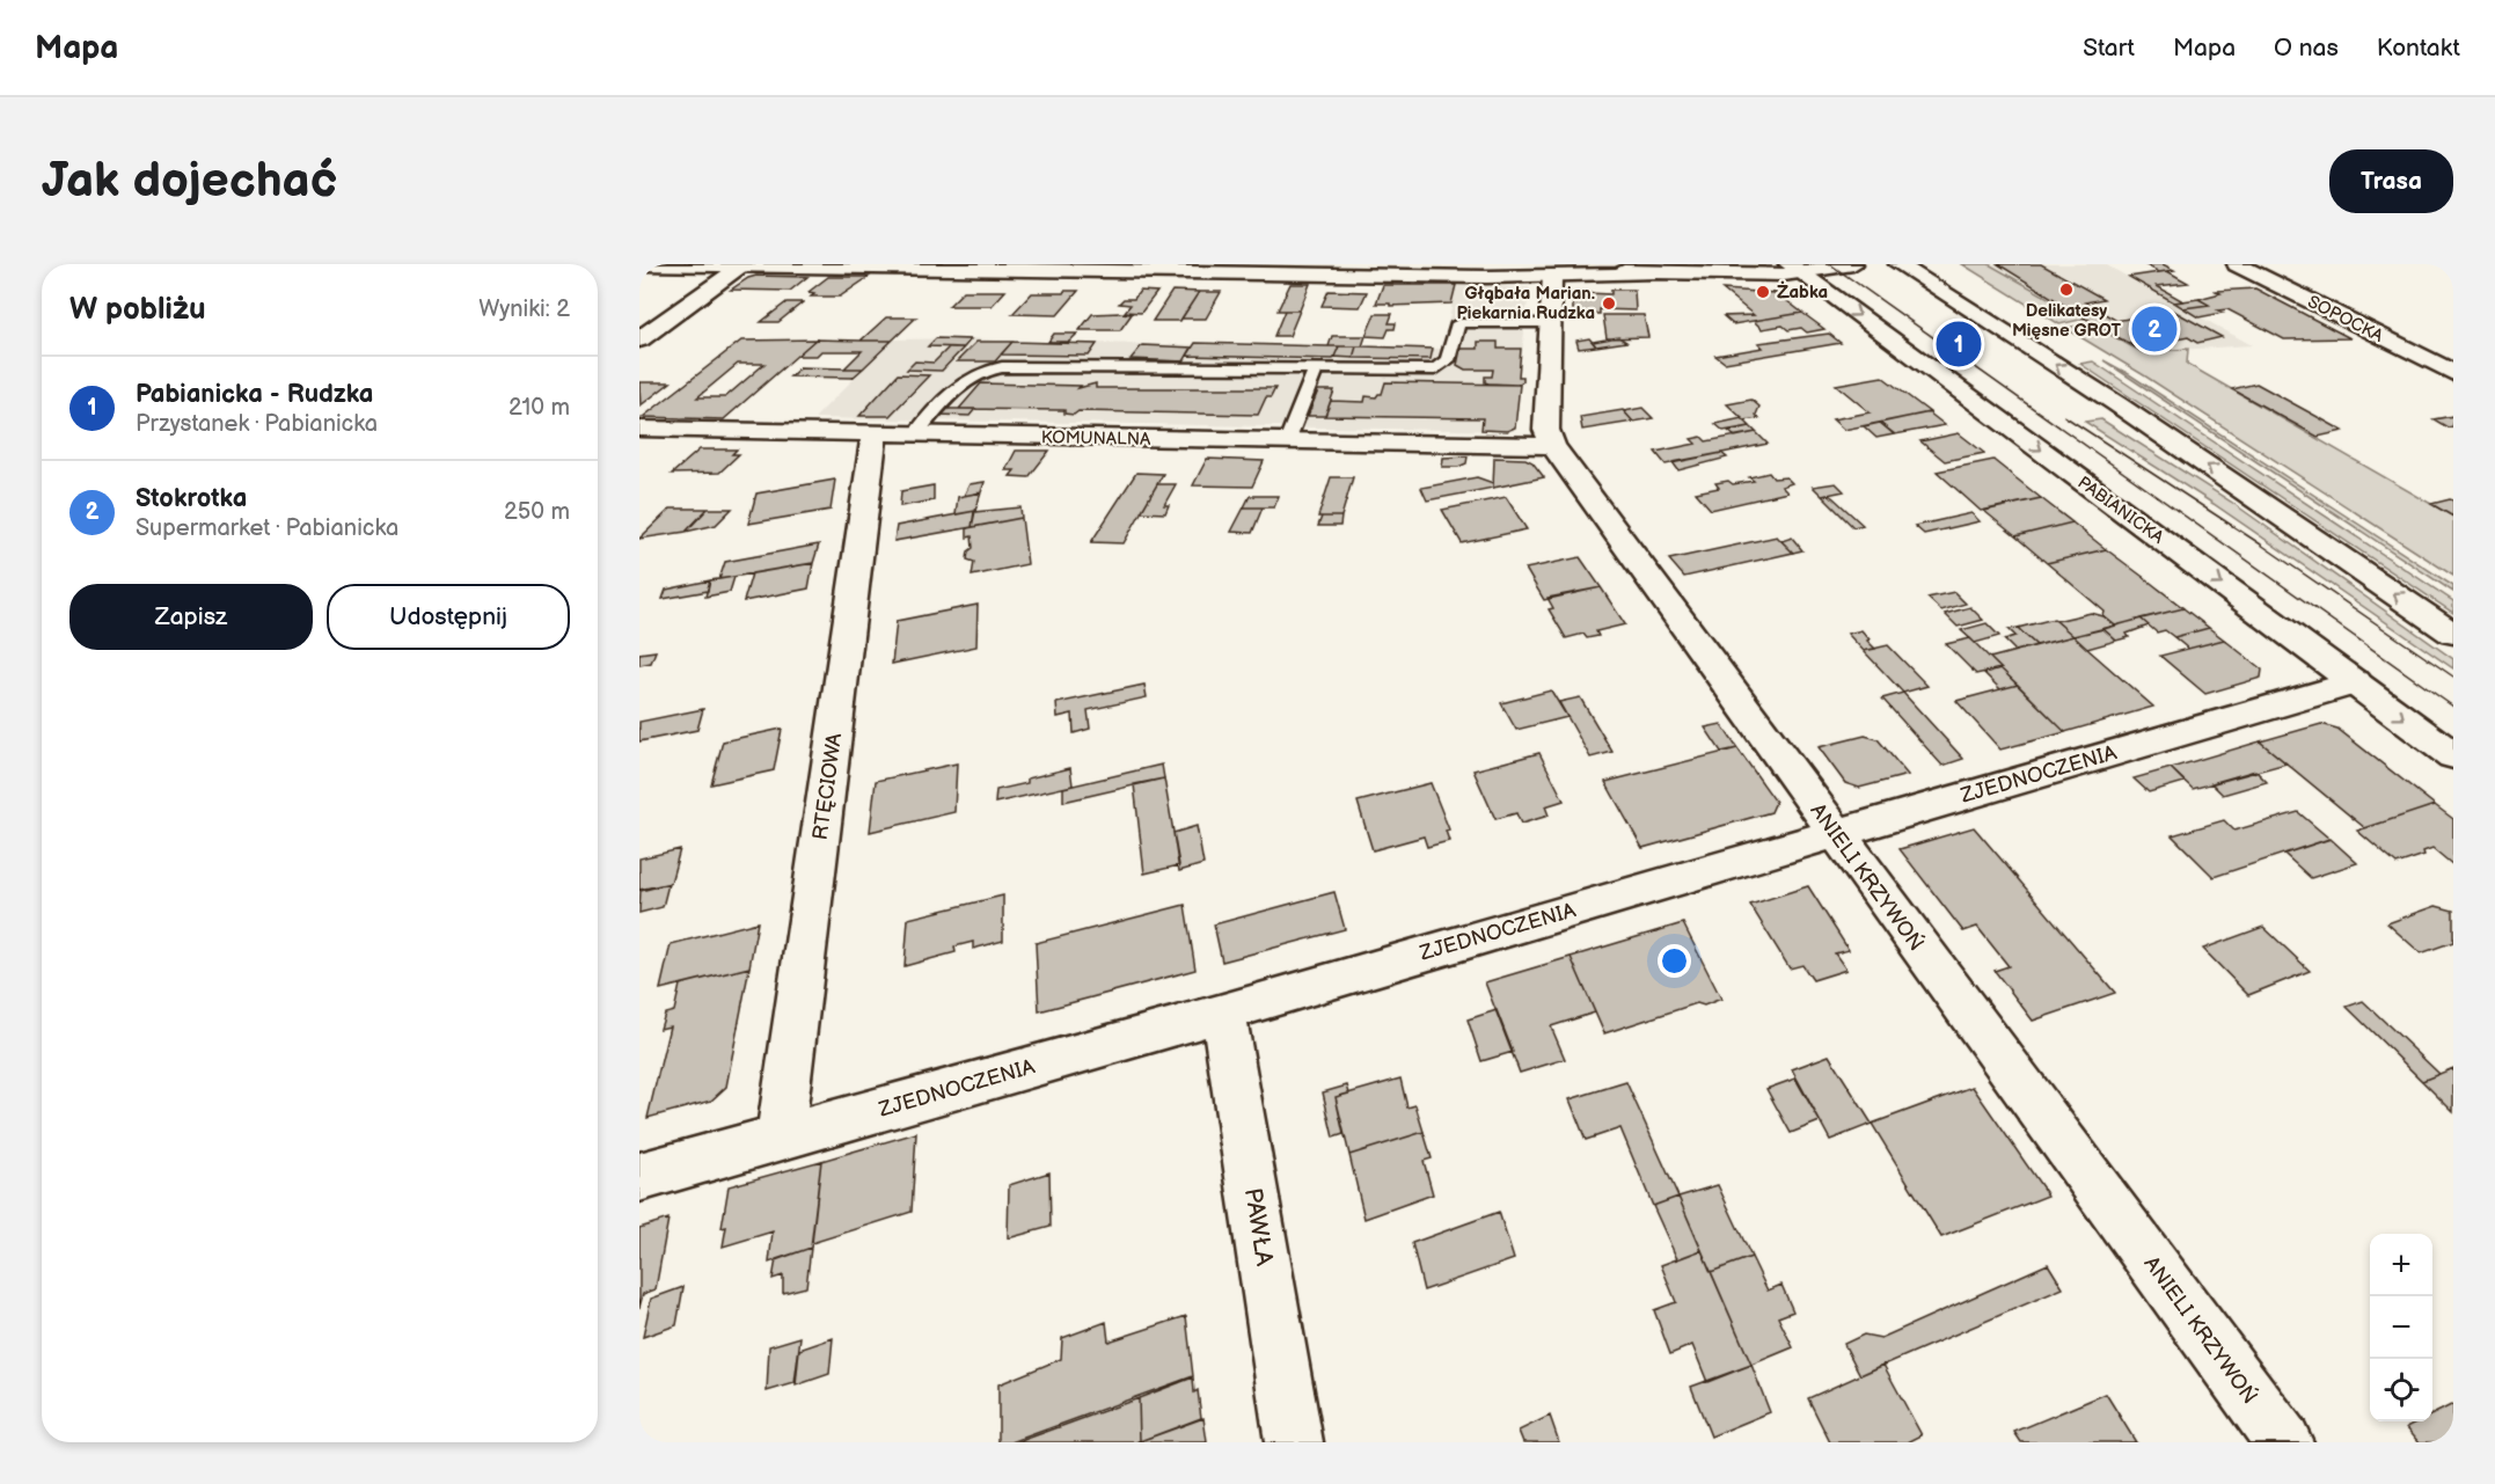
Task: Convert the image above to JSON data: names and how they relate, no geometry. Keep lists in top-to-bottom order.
{
  "streets": {
    "street": [
      "SOPOCKA",
      "KOMUNALNA",
      "PABIANICKA",
      "ZJEDNOCZENIA",
      "RTĘCIOWA",
      "ANIELI KRZYWOŃ",
      "PAWŁA"
    ]
  },
  "crossings": [
    ["KOMUNALNA", "RTĘCIOWA"],
    ["KOMUNALNA", "ANIELI KRZYWOŃ"],
    ["PABIANICKA", "ZJEDNOCZENIA"],
    ["ZJEDNOCZENIA", "RTĘCIOWA"],
    ["ZJEDNOCZENIA", "ANIELI KRZYWOŃ"],
    ["ZJEDNOCZENIA", "PAWŁA"]
  ],
  "places": ["Delikatesy Mięsne GROT", "Żabka", "Głąbała Marian. Piekarnia Rudzka"],
  "page": {
    "header": "Mapa",
    "nav": [
      "Start",
      "Mapa",
      "O nas",
      "Kontakt"
    ],
    "buttons": [
      "Trasa",
      ["Zapisz", "Udostępnij"]
    ],
    "title": "Jak dojechać",
    "heading": ["W pobliżu", "Wyniki: 2"],
    "pins": ["2", "1"],
    "list": [
      {
        "mark": "1",
        "name": "Pabianicka - Rudzka",
        "note": "Przystanek · Pabianicka",
        "value": "210 m"
      },
      {
        "mark": "2",
        "name": "Stokrotka",
        "note": "Supermarket · Pabianicka",
        "value": "250 m"
      }
    ],
    "map_buttons": ["+", "−"]
  }
}
